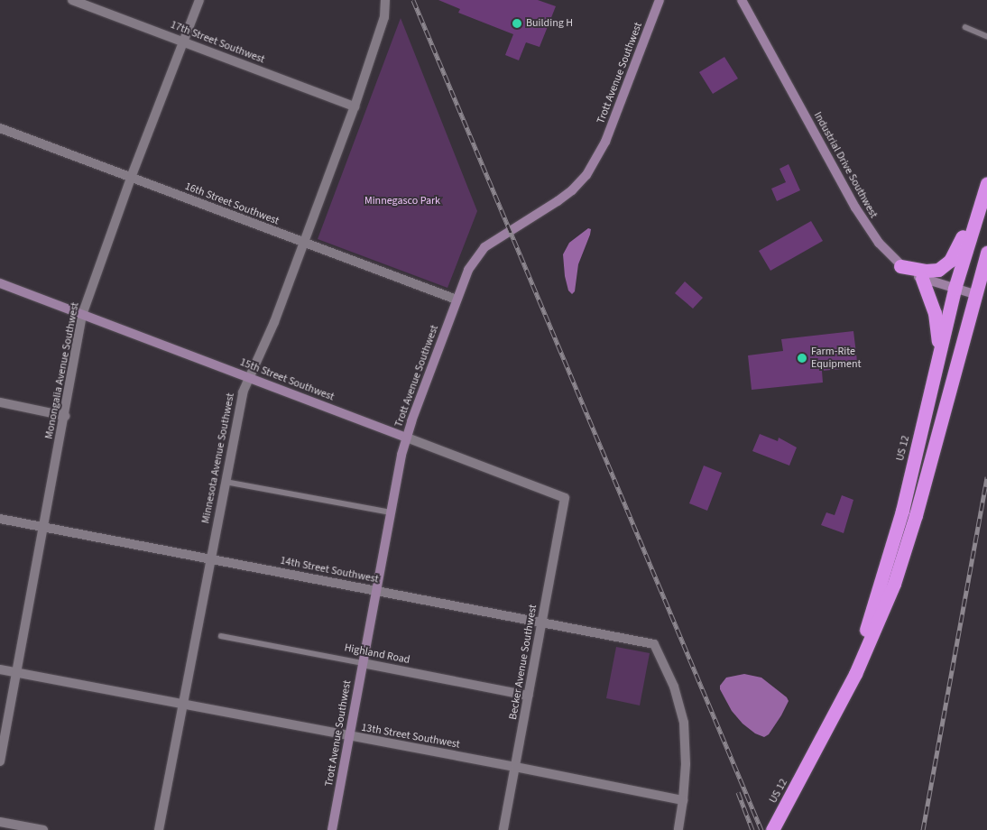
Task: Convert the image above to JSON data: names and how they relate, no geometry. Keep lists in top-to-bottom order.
{
  "streets": {
    "highway": ["US 12"],
    "street": [
      "17th Street Southwest",
      "Trott Avenue Southwest",
      "Industrial Drive Southwest",
      "16th Street Southwest",
      "Monongalia Avenue Southwest",
      "15th Street Southwest",
      "Minnesota Avenue Southwest",
      "14th Street Southwest",
      "Highland Road",
      "Becker Avenue Southwest",
      "13th Street Southwest"
    ]
  },
  "crossings": [
    ["17th Street Southwest", "Monongalia Avenue Southwest"],
    ["17th Street Southwest", "Minnesota Avenue Southwest"],
    ["Trott Avenue Southwest", "16th Street Southwest"],
    ["Trott Avenue Southwest", "15th Street Southwest"],
    ["Trott Avenue Southwest", "14th Street Southwest"],
    ["Trott Avenue Southwest", "Highland Road"],
    ["Trott Avenue Southwest", "13th Street Southwest"],
    ["Industrial Drive Southwest", "US 12"],
    ["16th Street Southwest", "Monongalia Avenue Southwest"],
    ["16th Street Southwest", "Minnesota Avenue Southwest"],
    ["Monongalia Avenue Southwest", "15th Street Southwest"],
    ["Monongalia Avenue Southwest", "14th Street Southwest"],
    ["Monongalia Avenue Southwest", "13th Street Southwest"],
    ["15th Street Southwest", "Minnesota Avenue Southwest"],
    ["15th Street Southwest", "Becker Avenue Southwest"],
    ["Minnesota Avenue Southwest", "14th Street Southwest"],
    ["Minnesota Avenue Southwest", "13th Street Southwest"],
    ["14th Street Southwest", "Becker Avenue Southwest"],
    ["14th Street Southwest", "13th Street Southwest"],
    ["Highland Road", "Becker Avenue Southwest"],
    ["Becker Avenue Southwest", "13th Street Southwest"]
  ],
  "parks": ["Minnegasco Park"],
  "places": ["Building H", "Farm-Rite Equipment"]
}
